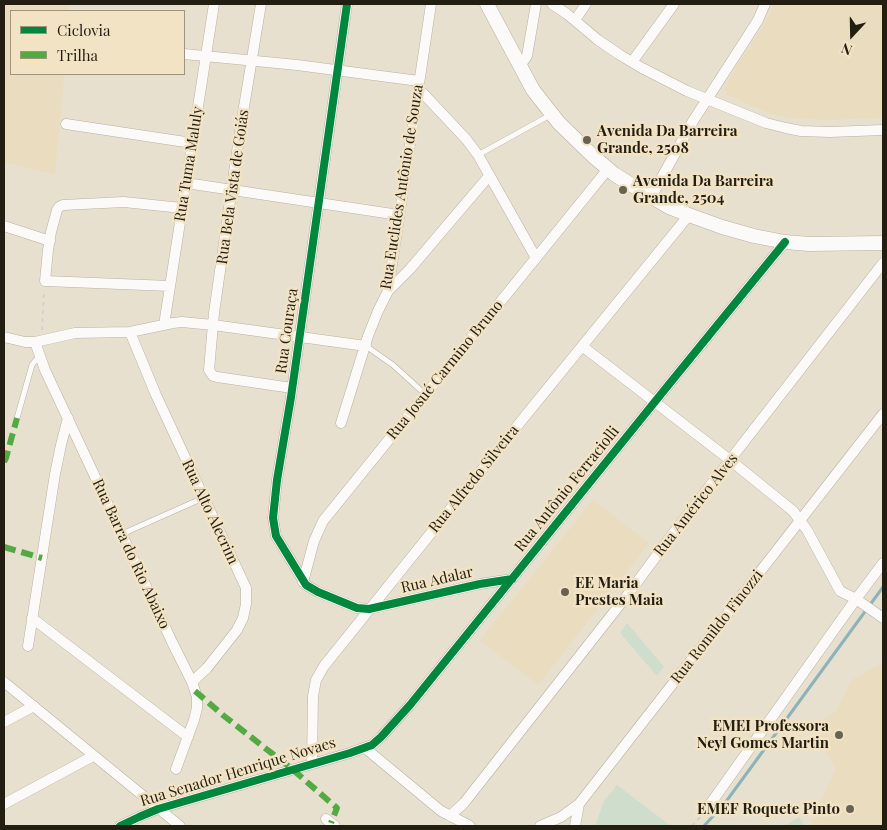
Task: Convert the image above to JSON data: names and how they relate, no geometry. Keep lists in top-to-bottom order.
{
  "streets": {
    "street": [
      "Rua Tuma Maluly",
      "Rua Bela Vista de Goiás",
      "Rua Euclides Antônio de Souza",
      "Rua Couraça",
      "Rua Josué Carmino Bruno",
      "Rua Alfredo Silveira",
      "Rua Antônio Ferraciolli",
      "Rua Américo Alves",
      "Rua Alto Alecrim",
      "Rua Barra do Rio Abaixo",
      "Rua Adalar",
      "Rua Romildo Finozzi",
      "Rua Senador Henrique Novaes"
    ]
  },
  "crossings": [
    ["Rua Bela Vista de Goiás", "Rua Couraça"],
    ["Rua Couraça", "Rua Josué Carmino Bruno"],
    ["Rua Couraça", "Rua Alfredo Silveira"],
    ["Rua Couraça", "Rua Adalar"],
    ["Rua Alfredo Silveira", "Rua Adalar"],
    ["Rua Alfredo Silveira", "Rua Senador Henrique Novaes"],
    ["Rua Antônio Ferraciolli", "Rua Adalar"],
    ["Rua Antônio Ferraciolli", "Rua Senador Henrique Novaes"],
    ["Rua Alto Alecrim", "Rua Barra do Rio Abaixo"]
  ],
  "places": [
    "Avenida Da Barreira Grande, 2508",
    "Avenida Da Barreira Grande, 2504",
    "EE Maria Prestes Maia",
    "EMEI Professora Neyl Gomes Martin",
    "EMEF Roquete Pinto"
  ],
  "legend": ["Ciclovia", "Trilha"],
  "north": "bottom"
}
